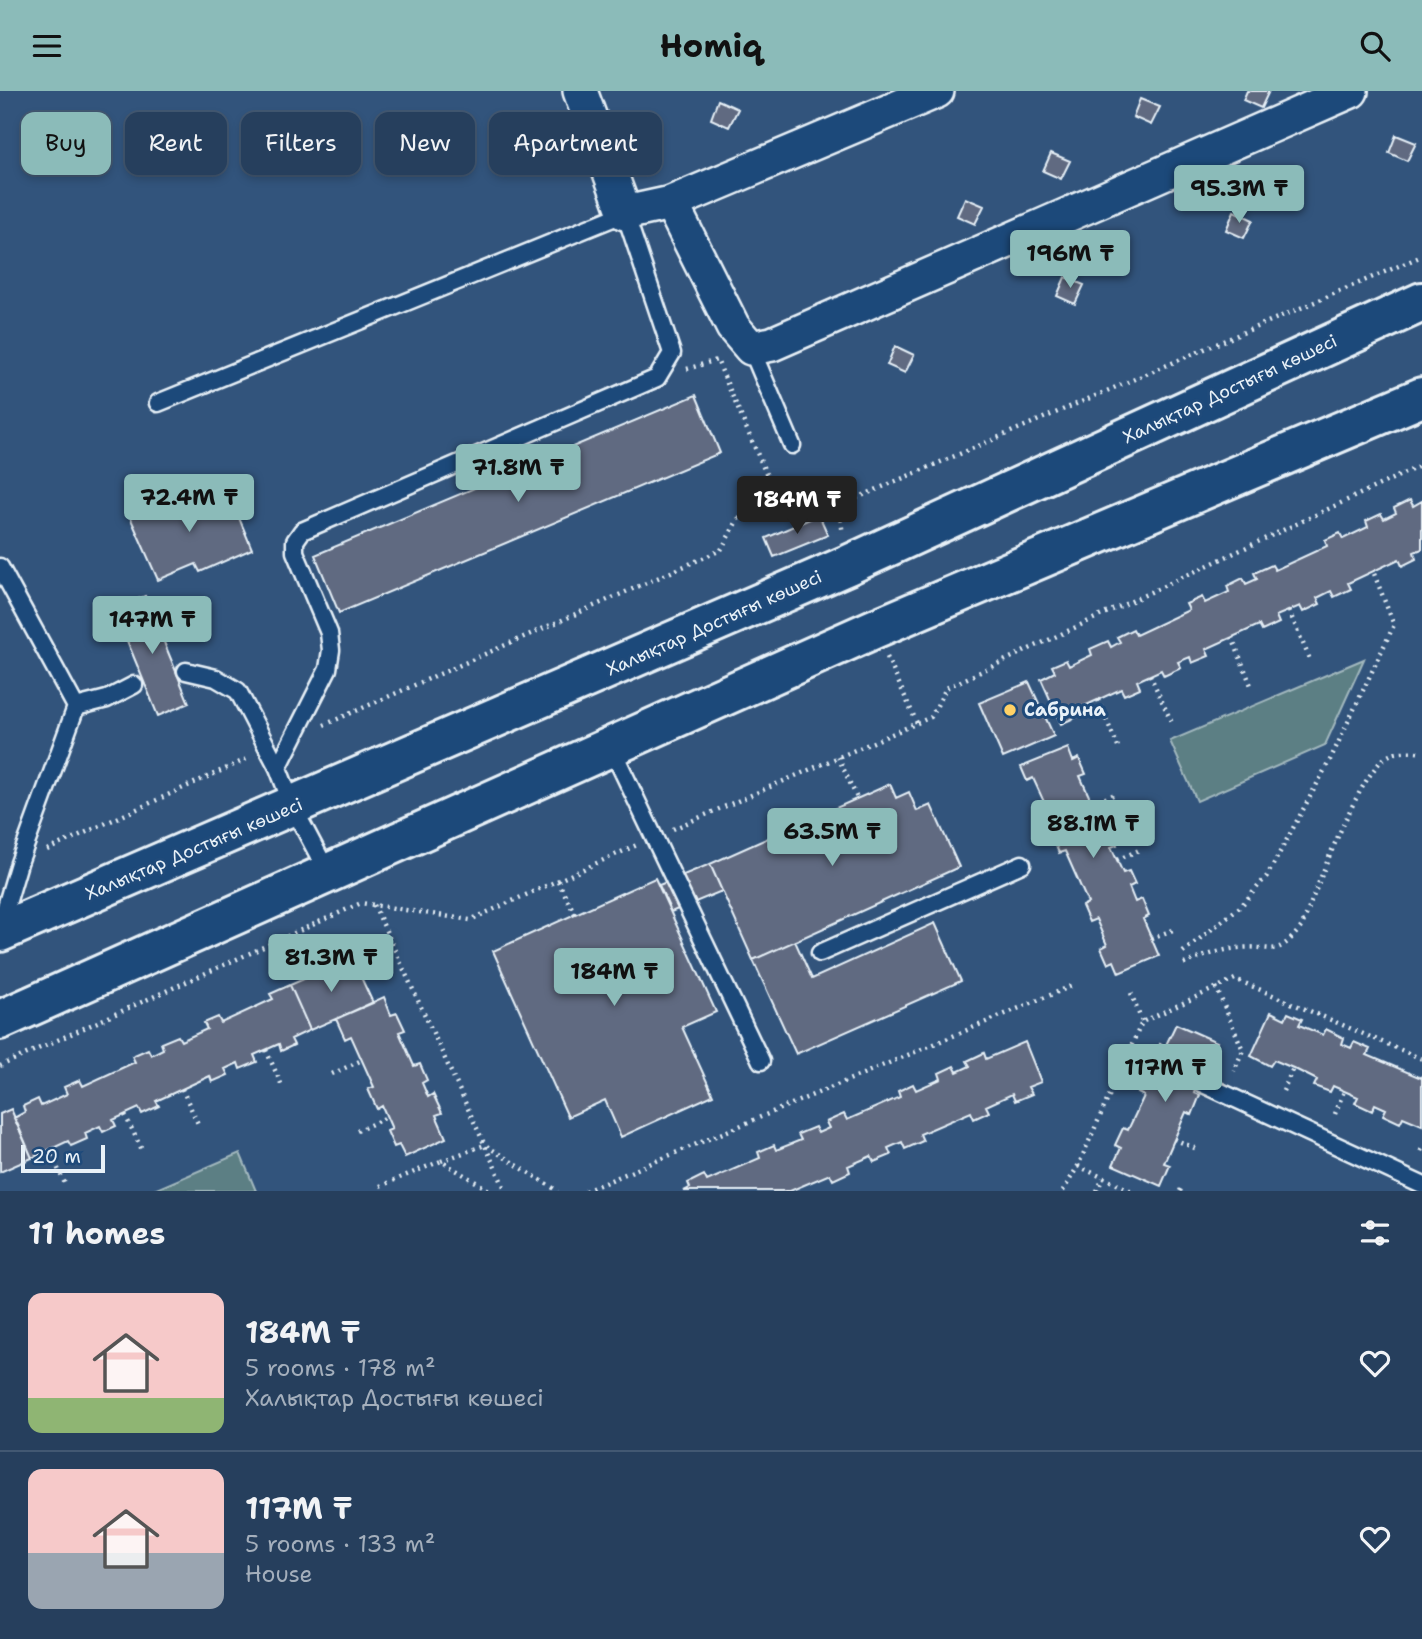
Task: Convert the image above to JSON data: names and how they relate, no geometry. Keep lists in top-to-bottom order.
{
  "streets": {
    "main road": ["Халықтар Достығы көшесі"]
  },
  "places": ["Сабрина"],
  "scale_bar": "20 m",
  "page": {
    "header": "Homiq",
    "chip": [
      "Buy",
      "Rent",
      "Filters",
      "New",
      "Apartment"
    ],
    "price": [
      "95.3M ₸",
      "196M ₸",
      "71.8M ₸",
      "72.4M ₸",
      "184M ₸",
      "147M ₸",
      "88.1M ₸",
      "63.5M ₸",
      "81.3M ₸",
      "184M ₸",
      "117M ₸"
    ],
    "scale": "20 m",
    "heading": "11 homes",
    "list": [
      {
        "name": "184M ₸",
        "note": "5 rooms · 178 m² · Халықтар Достығы көшесі"
      },
      {
        "name": "117M ₸",
        "note": "5 rooms · 133 m² · House"
      }
    ]
  }
}
